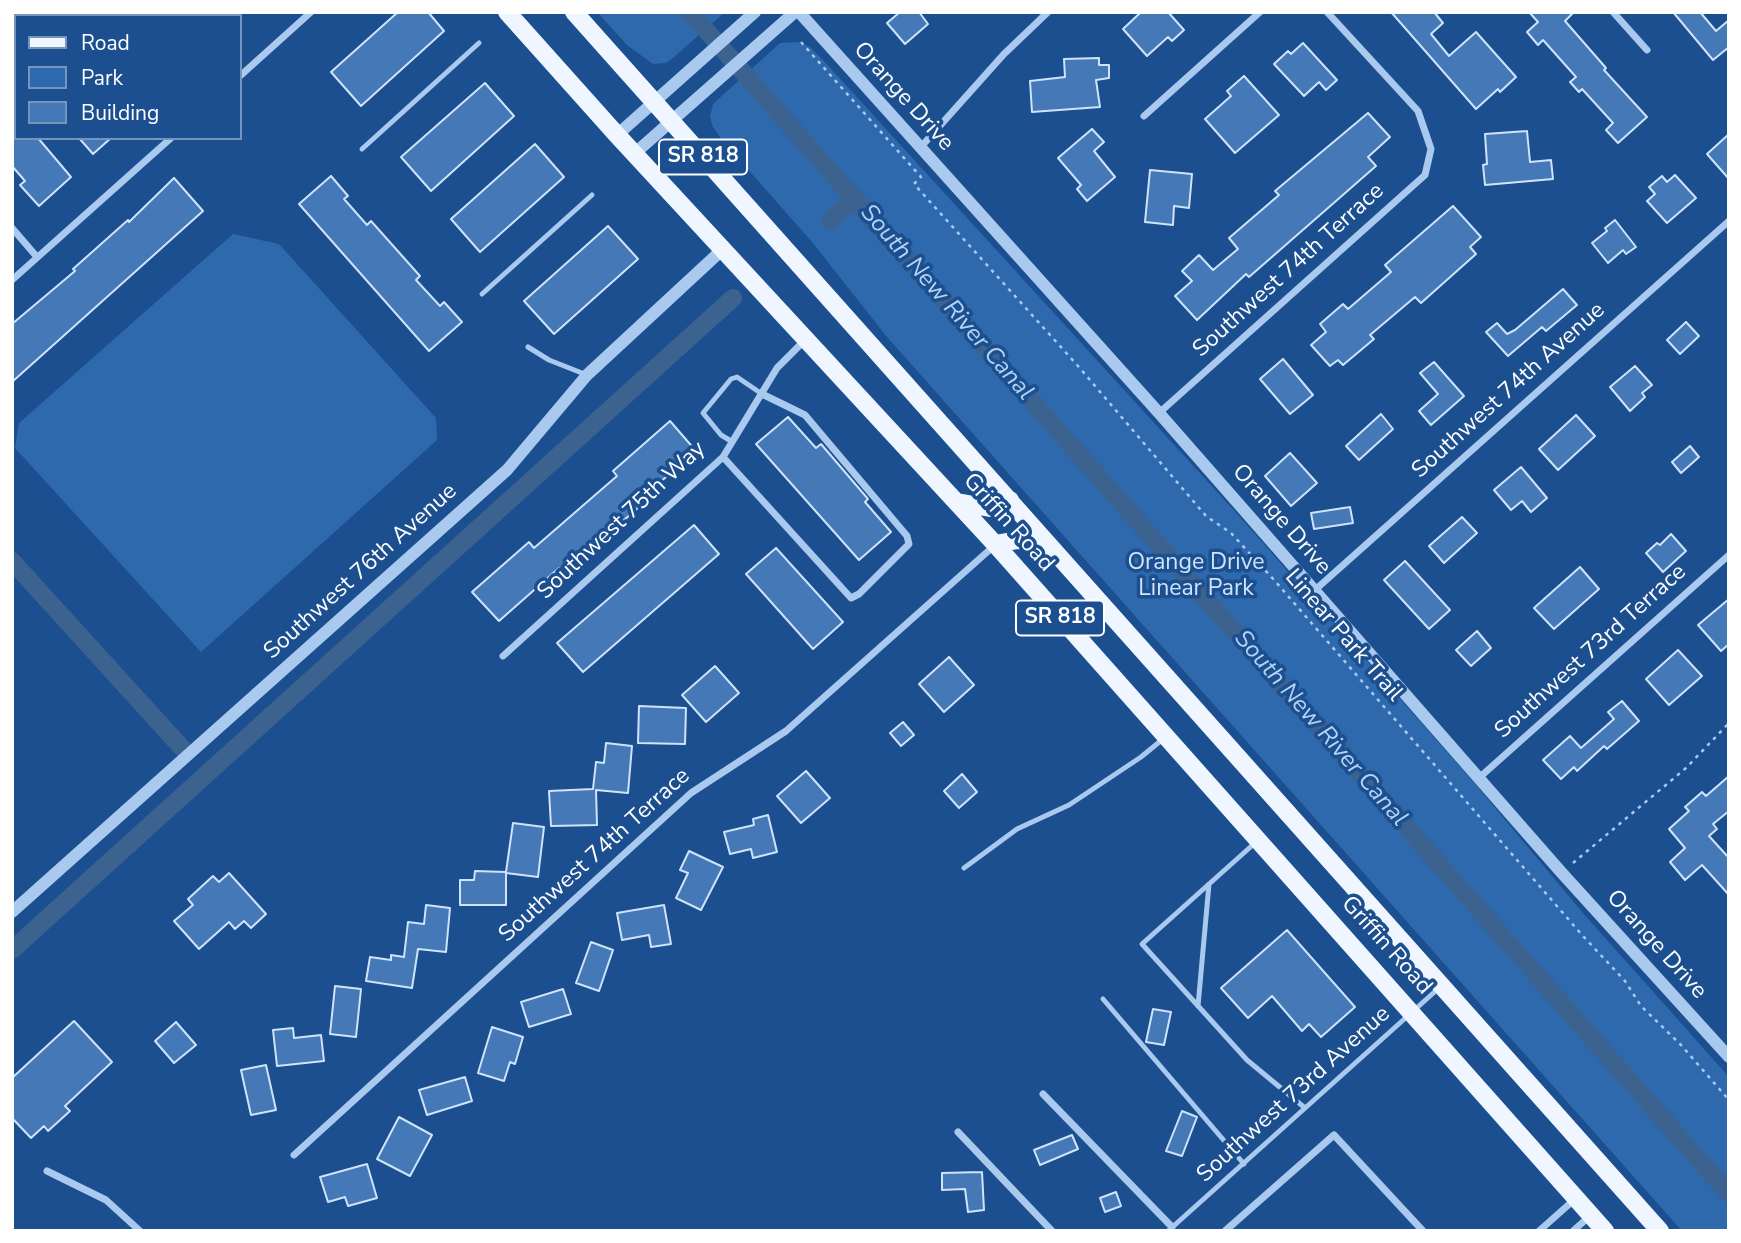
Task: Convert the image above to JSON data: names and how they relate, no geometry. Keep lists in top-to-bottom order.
{
  "streets": {
    "main road": ["SR 818", "Griffin Road"],
    "street": [
      "Orange Drive",
      "Southwest 74th Terrace",
      "Southwest 74th Avenue",
      "Southwest 75th Way",
      "Southwest 76th Avenue",
      "Southwest 73rd Terrace"
    ],
    "lane": ["Southwest 73rd Avenue"],
    "path": ["Linear Park Trail"]
  },
  "crossings": [
    ["Orange Drive", "Southwest 74th Terrace"],
    ["Orange Drive", "Southwest 74th Avenue"],
    ["Orange Drive", "Southwest 73rd Terrace"],
    ["Southwest 74th Terrace", "Griffin Road"],
    ["Southwest 75th Way", "Griffin Road"],
    ["Griffin Road", "Southwest 76th Avenue"],
    ["Griffin Road", "Southwest 73rd Avenue"]
  ],
  "water": ["South New River Canal"],
  "parks": ["Orange Drive Linear Park"],
  "legend": ["Road", "Park", "Building"]
}
